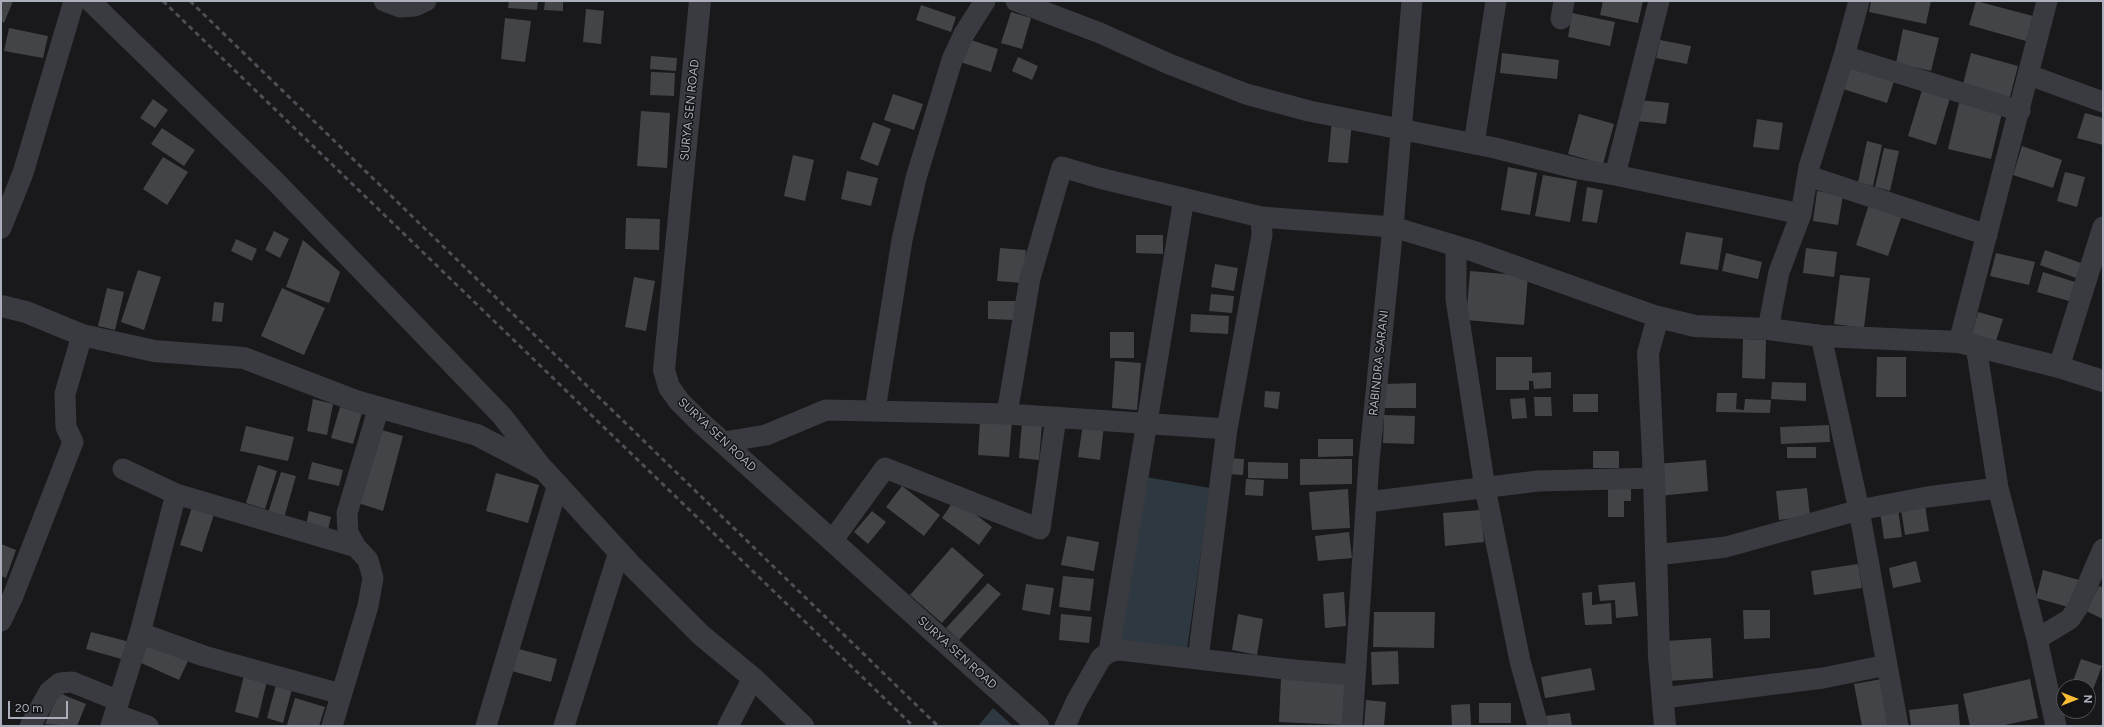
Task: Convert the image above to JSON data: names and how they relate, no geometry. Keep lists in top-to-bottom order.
{
  "streets": {
    "street": ["SURYA SEN ROAD", "RABINDRA SARANI"]
  },
  "scale_bar": "20 m",
  "north": "right"
}
